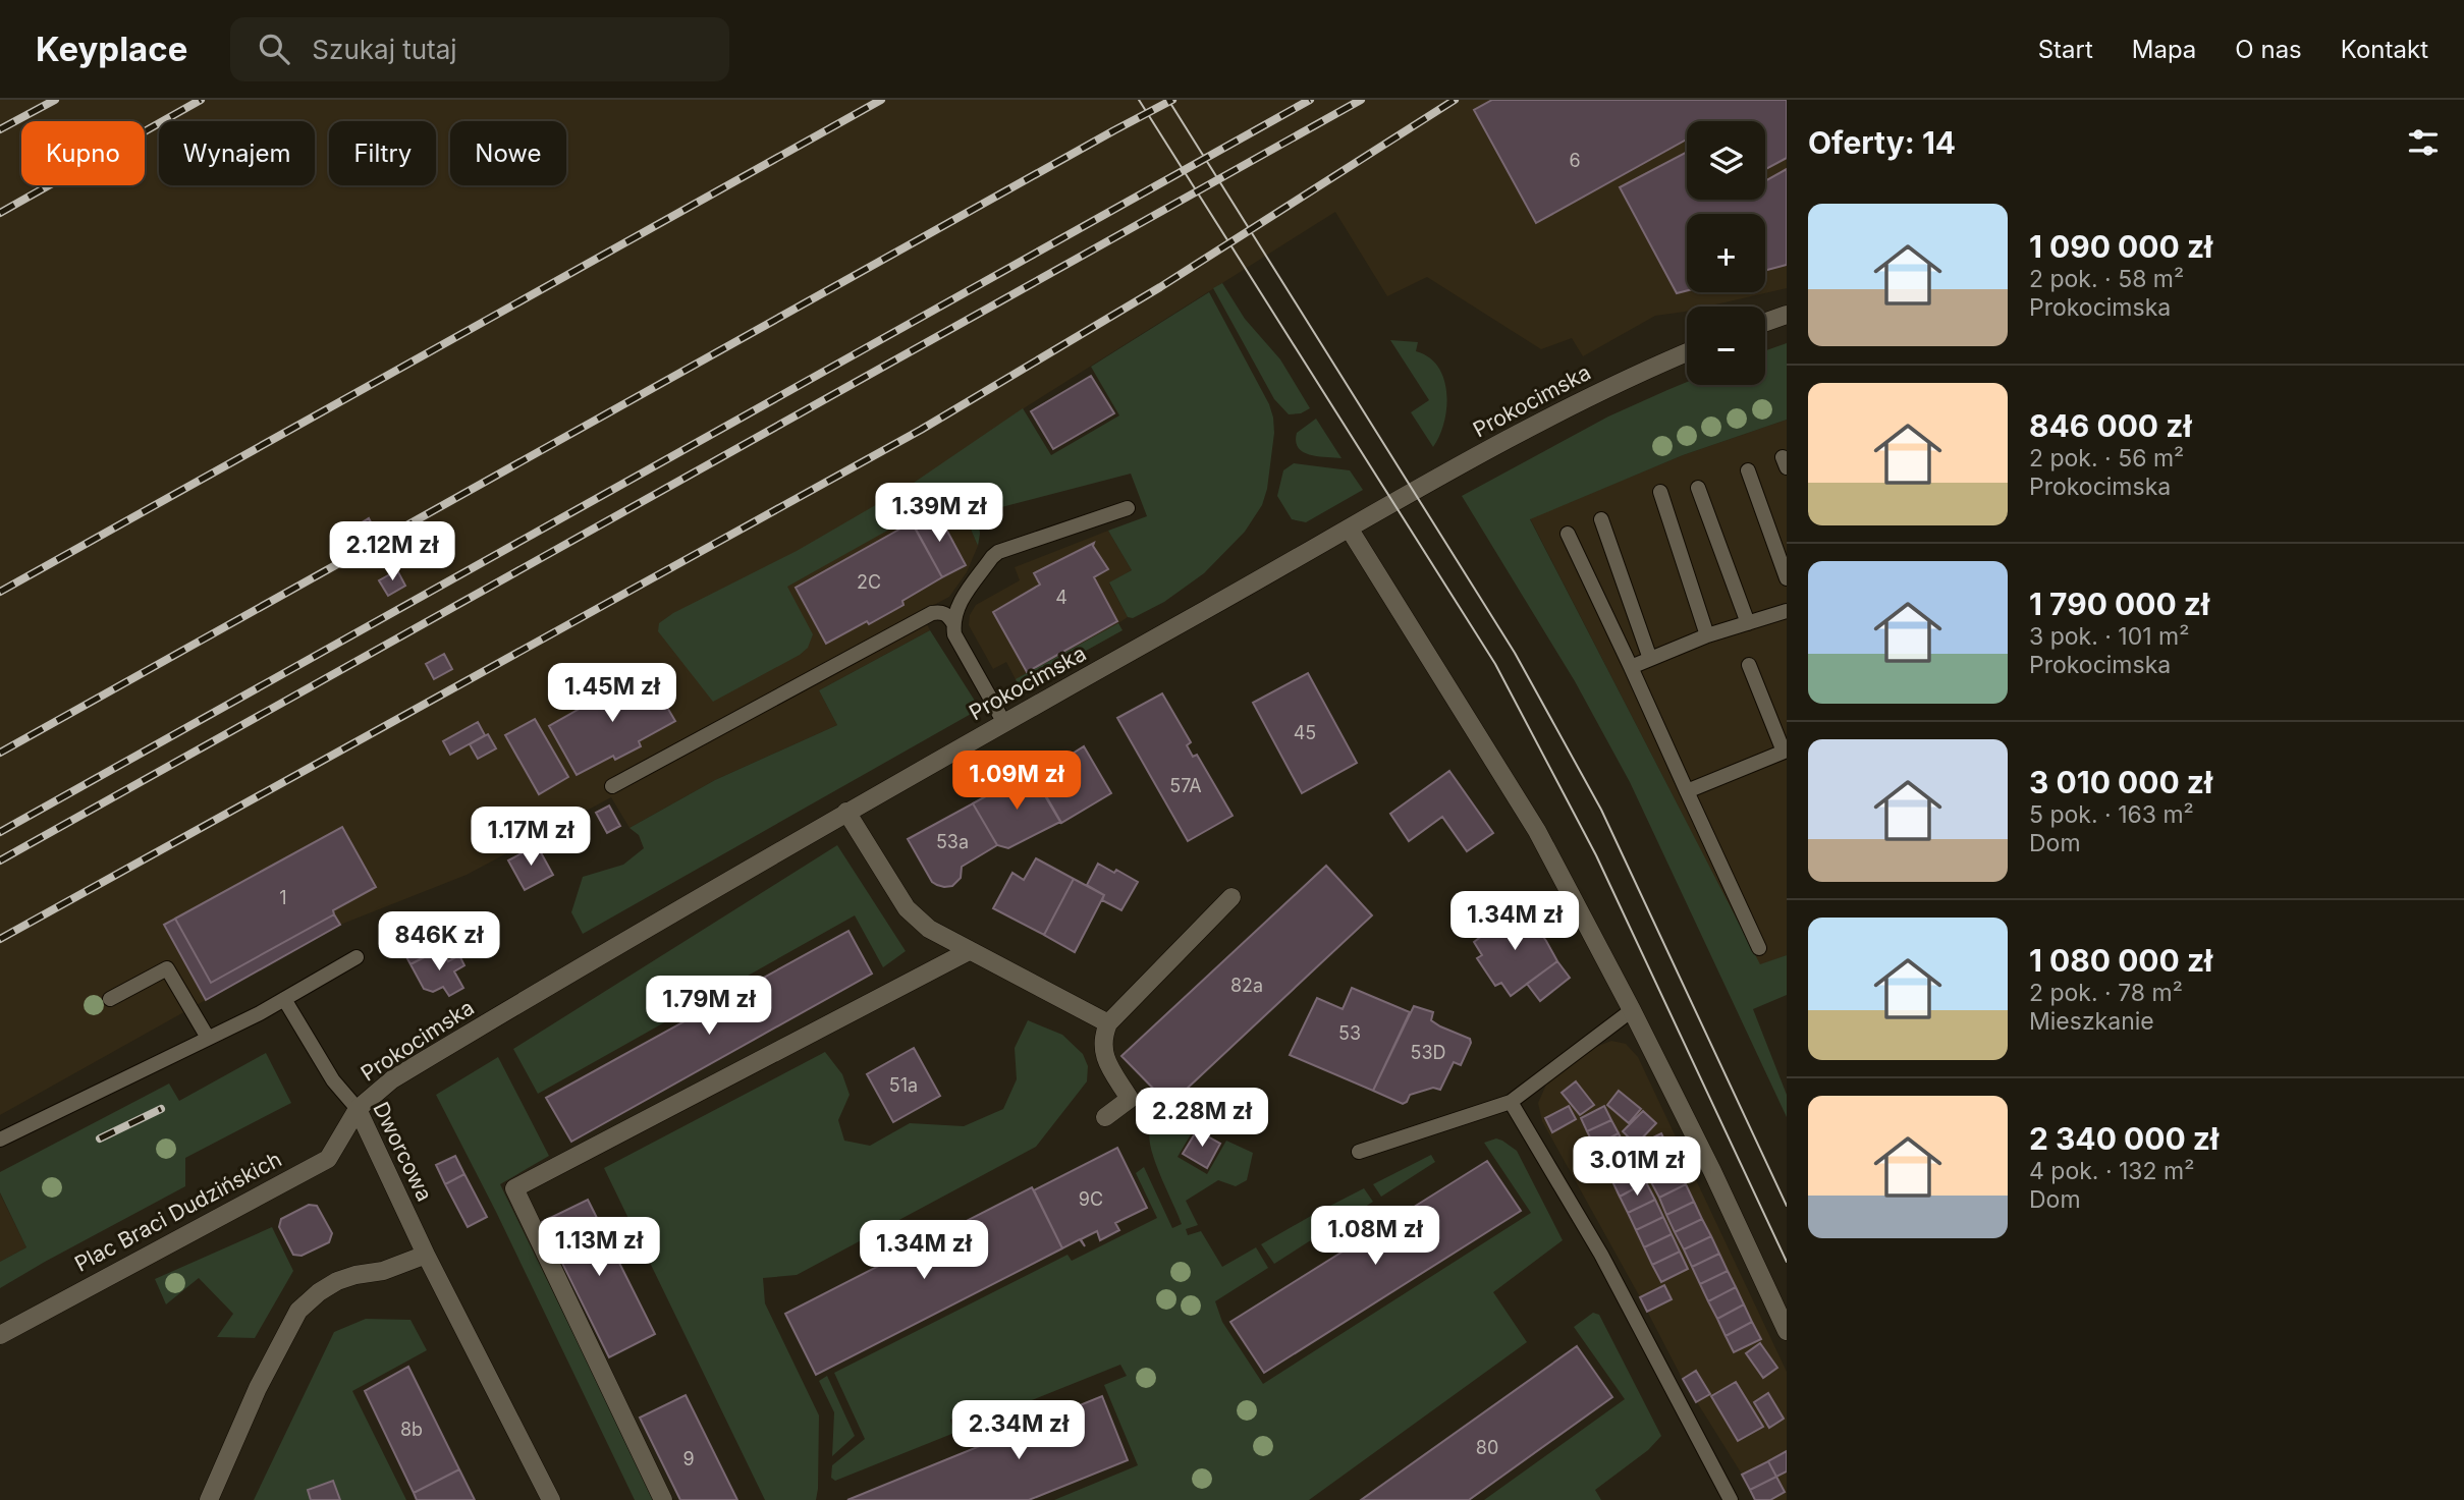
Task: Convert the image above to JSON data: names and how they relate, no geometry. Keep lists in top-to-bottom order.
{
  "streets": {
    "street": ["Prokocimska", "Dworcowa", "Plac Braci Dudzińskich"]
  },
  "crossings": [
    ["Prokocimska", "Dworcowa"],
    ["Prokocimska", "Plac Braci Dudzińskich"],
    ["Dworcowa", "Plac Braci Dudzińskich"]
  ],
  "house_numbers": [
    "6",
    "2C",
    "4",
    "45",
    "57A",
    "53a",
    "1",
    "82a",
    "53",
    "53D",
    "51a",
    "9C",
    "8b",
    "80",
    "9"
  ],
  "page": {
    "header": "Keyplace",
    "search": "Szukaj tutaj",
    "nav": [
      "Start",
      "Mapa",
      "O nas",
      "Kontakt"
    ],
    "heading": "Oferty: 14",
    "map_buttons": ["+", "−"],
    "chip": [
      "Kupno",
      "Wynajem",
      "Filtry",
      "Nowe"
    ],
    "list": [
      {
        "name": "1 090 000 zł",
        "note": "2 pok. · 58 m² · Prokocimska"
      },
      {
        "name": "846 000 zł",
        "note": "2 pok. · 56 m² · Prokocimska"
      },
      {
        "name": "1 790 000 zł",
        "note": "3 pok. · 101 m² · Prokocimska"
      },
      {
        "name": "3 010 000 zł",
        "note": "5 pok. · 163 m² · Dom"
      },
      {
        "name": "1 080 000 zł",
        "note": "2 pok. · 78 m² · Mieszkanie"
      },
      {
        "name": "2 340 000 zł",
        "note": "4 pok. · 132 m² · Dom"
      }
    ],
    "price": [
      "1.39M zł",
      "2.12M zł",
      "1.45M zł",
      "1.09M zł",
      "1.17M zł",
      "1.34M zł",
      "846K zł",
      "1.79M zł",
      "2.28M zł",
      "3.01M zł",
      "1.08M zł",
      "1.13M zł",
      "1.34M zł",
      "2.34M zł"
    ]
  }
}
